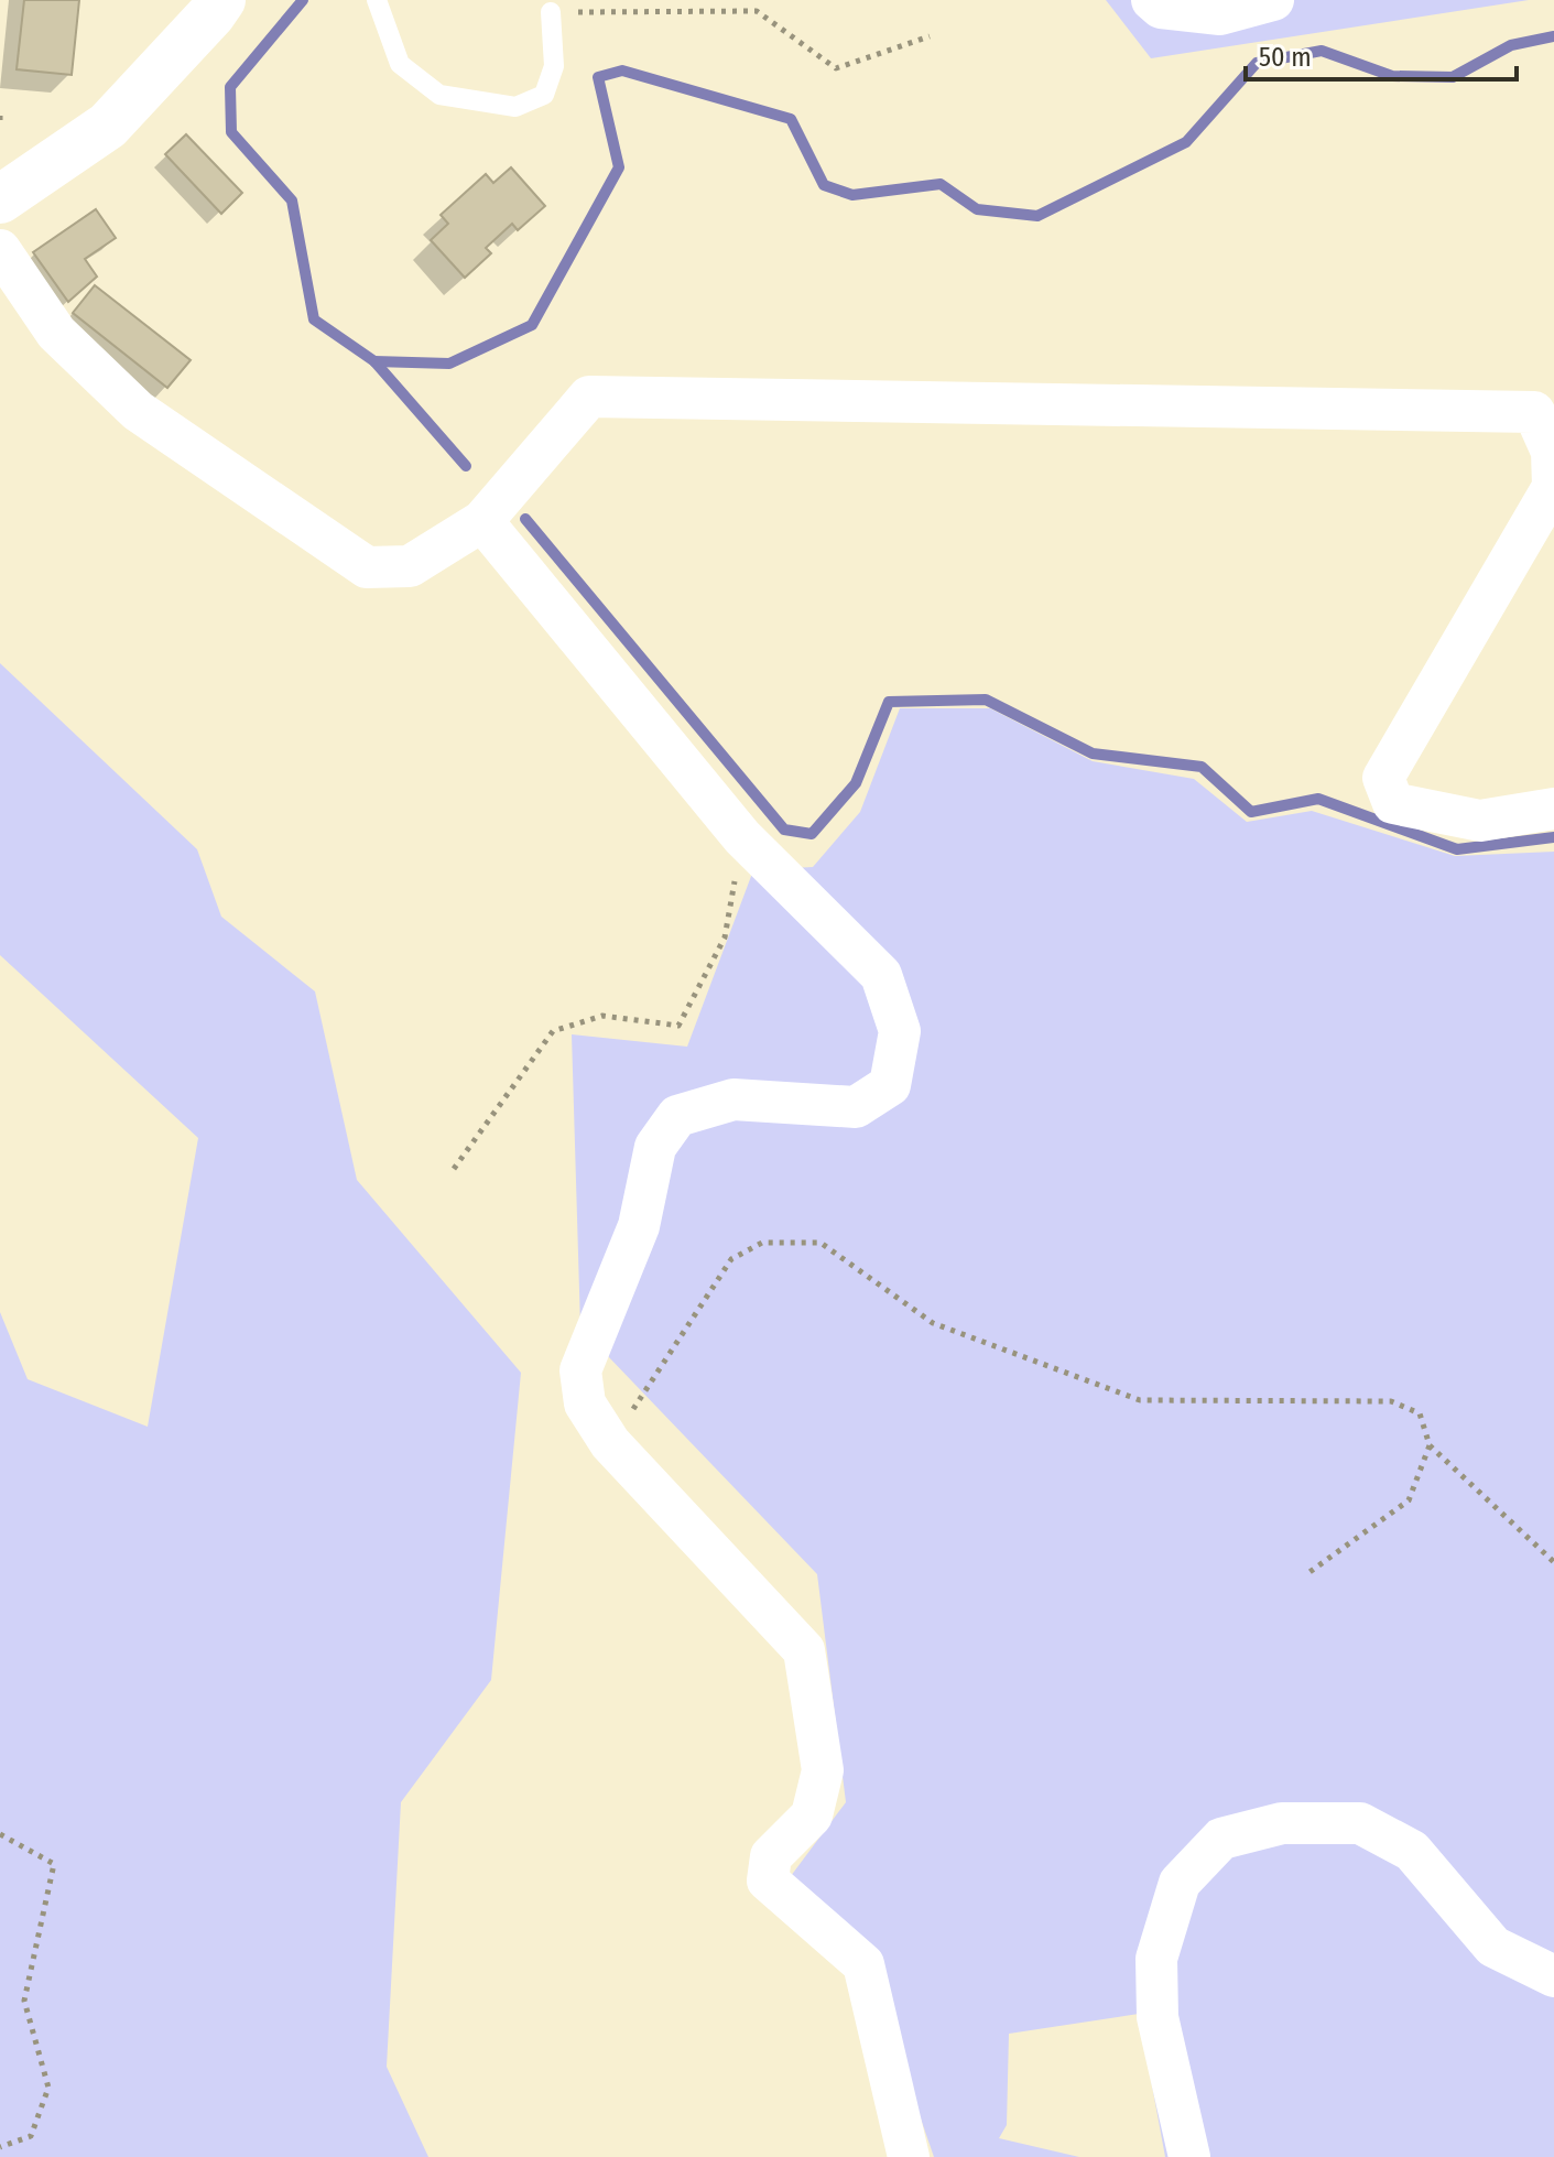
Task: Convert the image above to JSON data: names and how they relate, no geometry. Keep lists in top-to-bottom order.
{
  "scale_bar": "50 m"
}
